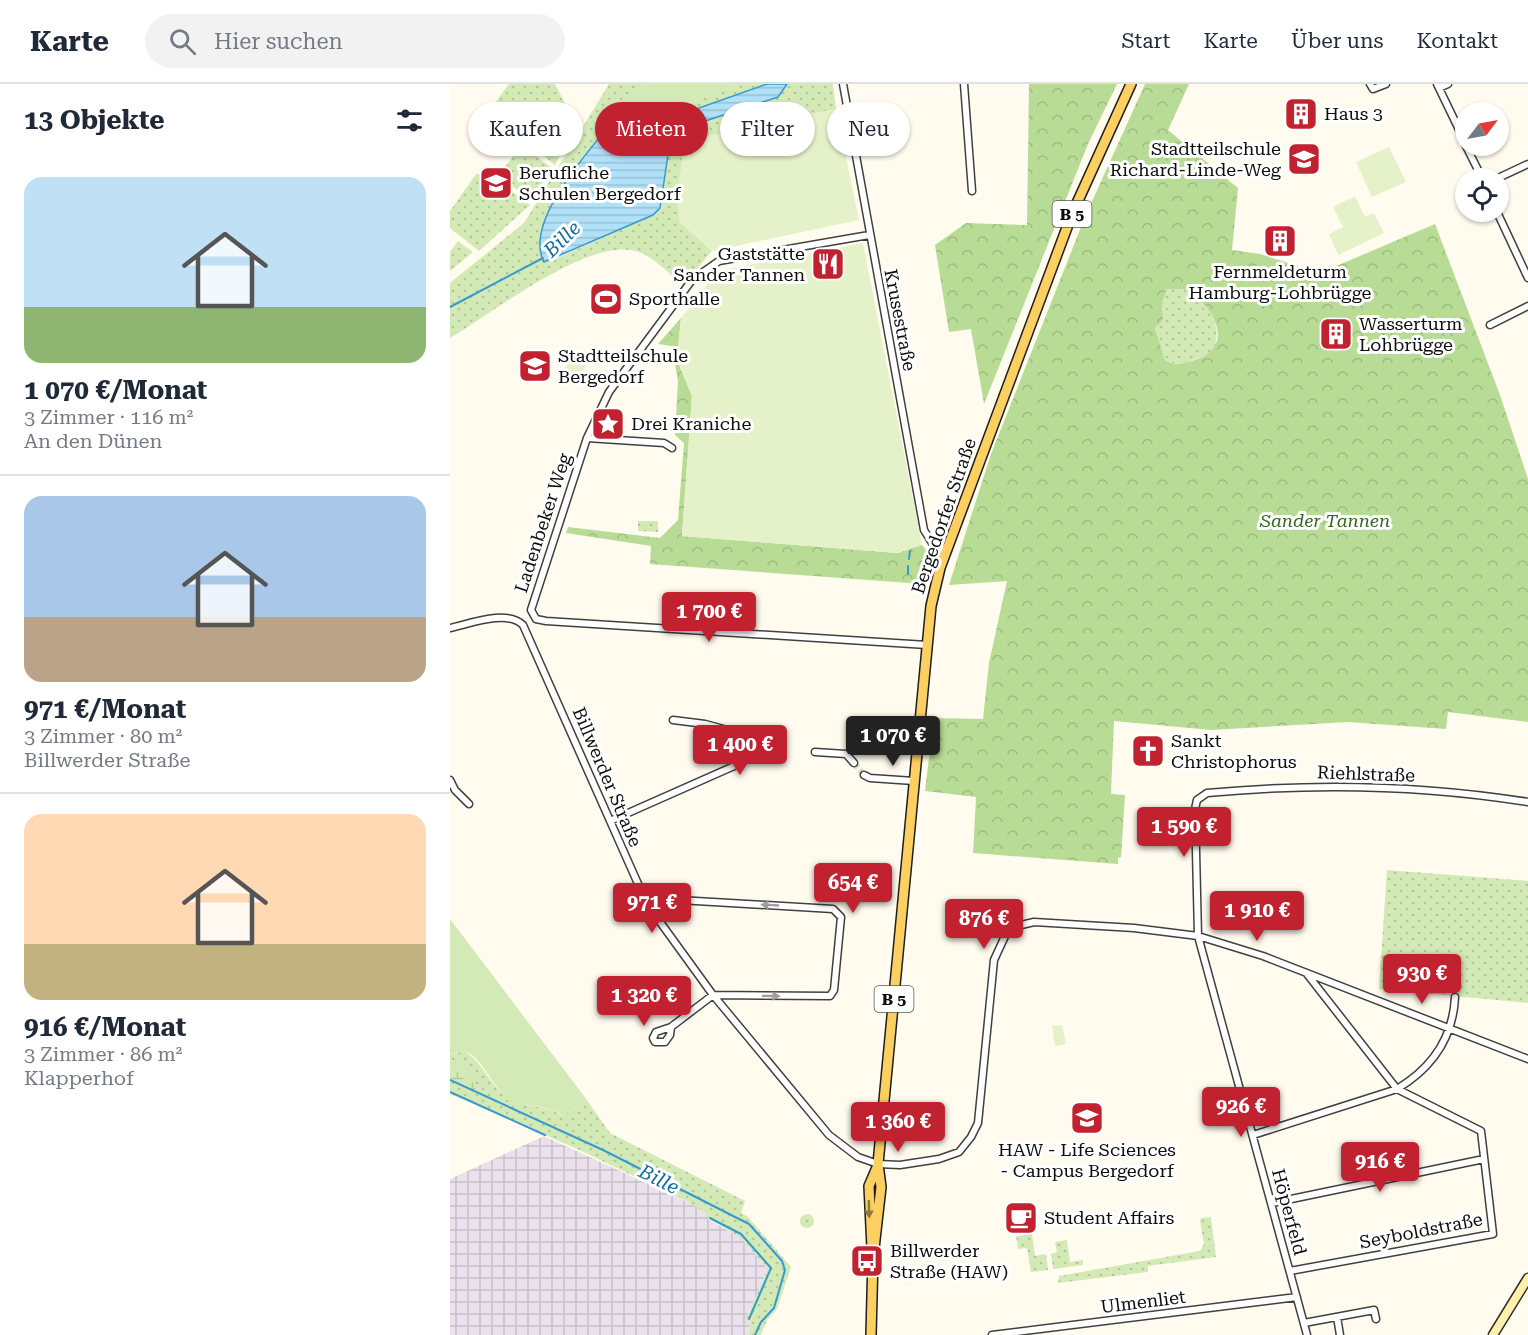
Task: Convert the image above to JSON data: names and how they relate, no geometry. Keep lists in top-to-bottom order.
{
  "streets": {
    "main road": ["B 5", "Bergedorfer Straße"],
    "street": [
      "Krusestraße",
      "Ladenbeker Weg",
      "Riehlstraße",
      "Billwerder Straße",
      "Höperfeld",
      "Seyboldstraße",
      "Ulmenliet"
    ]
  },
  "crossings": [
    ["Krusestraße", "Bergedorfer Straße"],
    ["Krusestraße", "Ladenbeker Weg"],
    ["Bergedorfer Straße", "Ladenbeker Weg"],
    ["Bergedorfer Straße", "Billwerder Straße"],
    ["Riehlstraße", "Höperfeld"],
    ["Höperfeld", "Seyboldstraße"],
    ["Höperfeld", "Ulmenliet"]
  ],
  "water": ["Bille"],
  "parks": ["Sander Tannen"],
  "places": {
    "building": ["Haus 3", "Fernmeldeturm Hamburg-Lohbrügge", "Wasserturm Lohbrügge"],
    "school or university": [
      "Stadtteilschule Richard-Linde-Weg",
      "Berufliche Schulen Bergedorf",
      "Stadtteilschule Bergedorf",
      "HAW - Life Sciences - Campus Bergedorf"
    ],
    "restaurant": ["Gaststätte Sander Tannen"],
    "sports": ["Sporthalle"],
    "place": ["Drei Kraniche"],
    "church": ["Sankt Christophorus"],
    "cafe": ["Student Affairs"],
    "bus stop": ["Billwerder Straße (HAW)"]
  },
  "north": "top right",
  "page": {
    "header": "Karte",
    "search": "Hier suchen",
    "nav": [
      "Start",
      "Karte",
      "Über uns",
      "Kontakt"
    ],
    "heading": "13 Objekte",
    "chip": [
      "Kaufen",
      "Mieten",
      "Filter",
      "Neu"
    ],
    "list": [
      {
        "name": "1 070 €/Monat",
        "note": "3 Zimmer · 116 m² · An den Dünen"
      },
      {
        "name": "971 €/Monat",
        "note": "3 Zimmer · 80 m² · Billwerder Straße"
      },
      {
        "name": "916 €/Monat",
        "note": "3 Zimmer · 86 m² · Klapperhof"
      }
    ],
    "price": [
      "1 700 €",
      "1 070 €",
      "1 400 €",
      "1 590 €",
      "654 €",
      "971 €",
      "1 910 €",
      "876 €",
      "930 €",
      "1 320 €",
      "926 €",
      "1 360 €",
      "916 €"
    ]
  }
}
